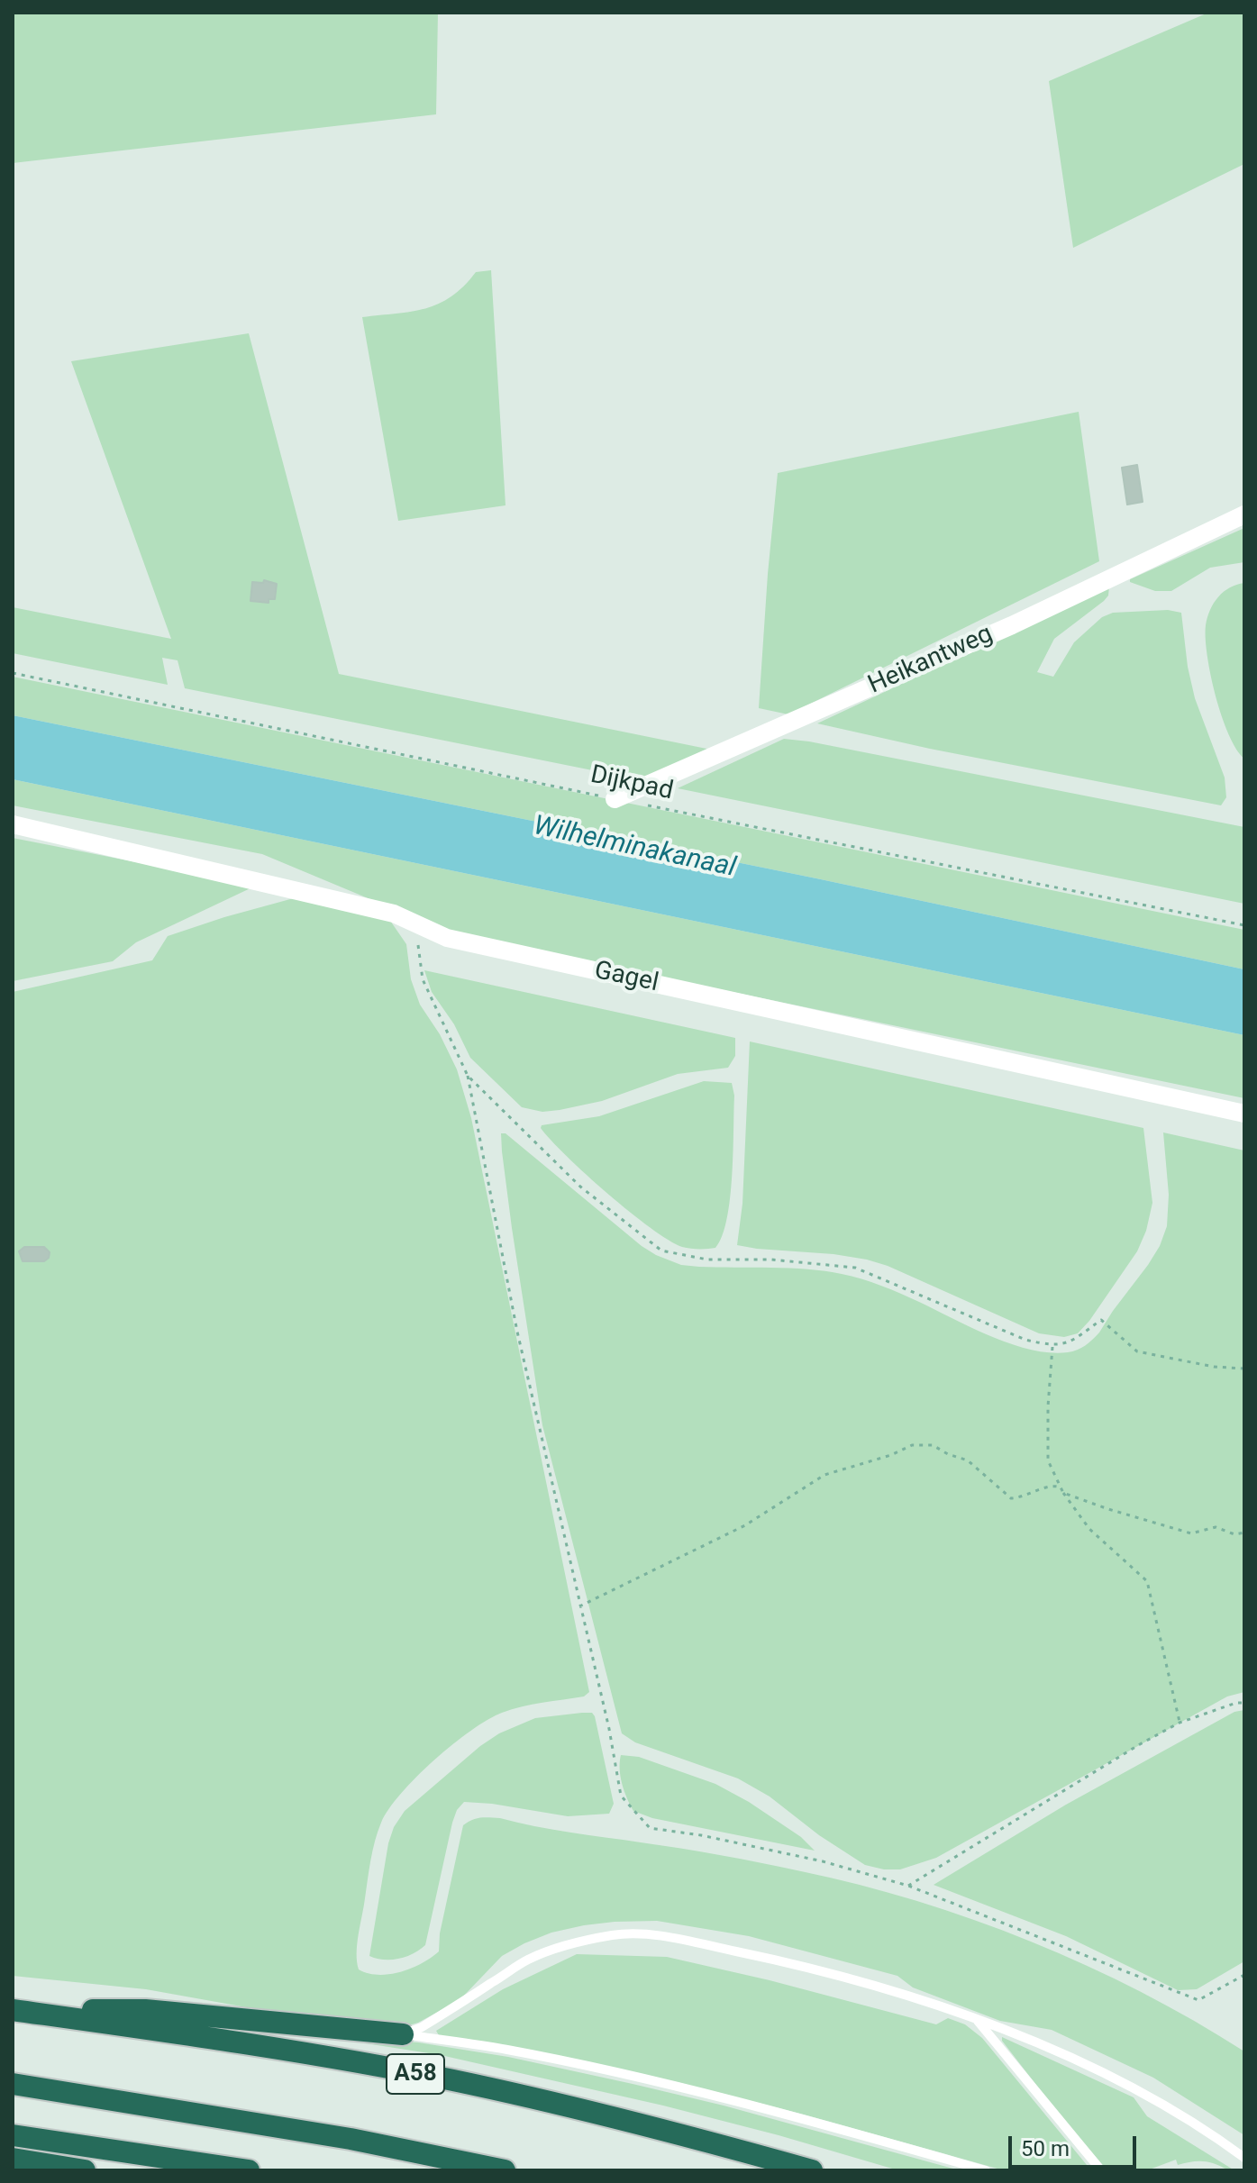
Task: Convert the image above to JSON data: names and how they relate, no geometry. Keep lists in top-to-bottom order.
{
  "streets": {
    "highway": ["A58"],
    "street": ["Heikantweg", "Gagel"],
    "path": ["Dijkpad"]
  },
  "crossings": [
    ["Heikantweg", "Dijkpad"]
  ],
  "water": ["Wilhelminakanaal"],
  "scale_bar": "50 m"
}
